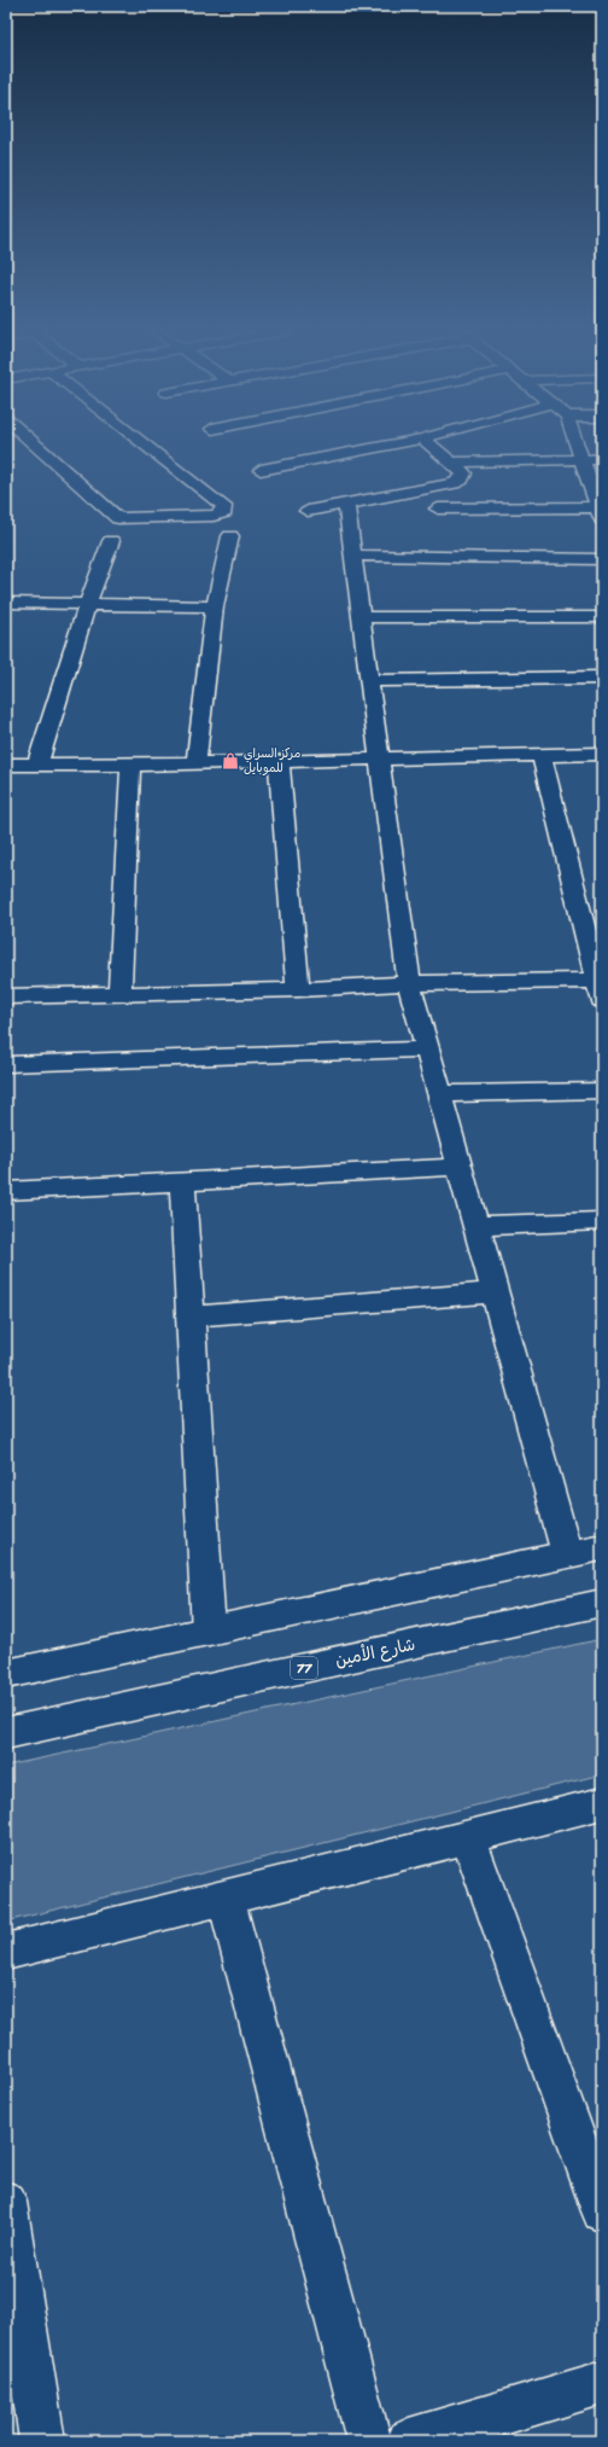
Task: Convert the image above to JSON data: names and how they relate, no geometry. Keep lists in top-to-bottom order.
{
  "streets": {
    "street": ["شارع الأمين", "77"]
  },
  "places": {
    "shop": ["مركز السراي للموبايل"]
  }
}
